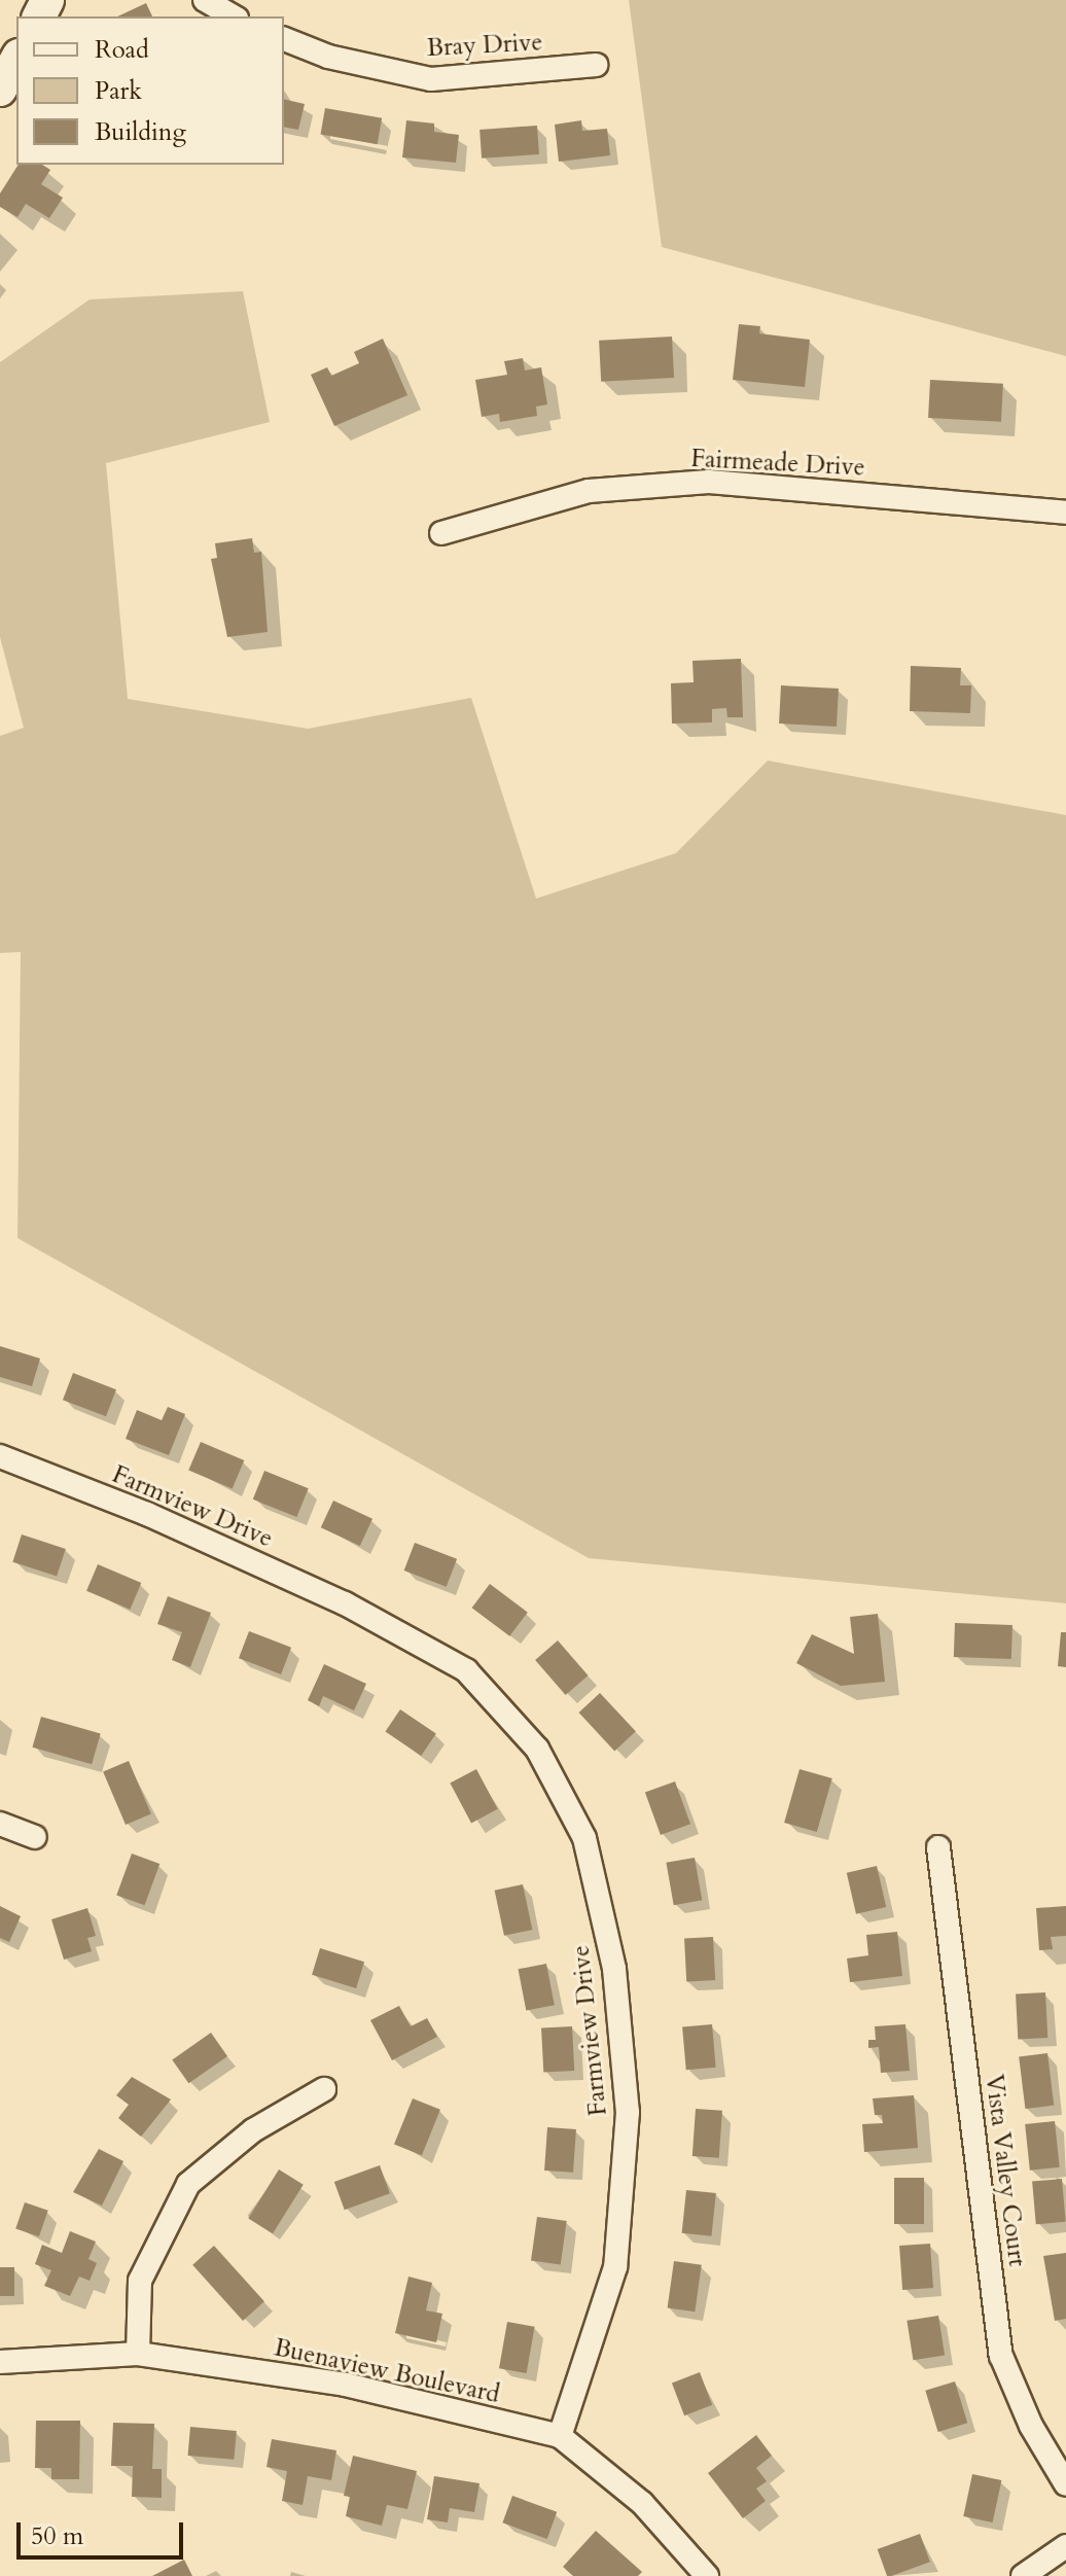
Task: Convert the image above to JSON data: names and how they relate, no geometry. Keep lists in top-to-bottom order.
{
  "streets": {
    "street": [
      "Bray Drive",
      "Fairmeade Drive",
      "Farmview Drive",
      "Vista Valley Court",
      "Buenaview Boulevard"
    ]
  },
  "crossings": [
    ["Farmview Drive", "Buenaview Boulevard"]
  ],
  "legend": ["Road", "Park", "Building"],
  "scale_bar": "50 m"
}
